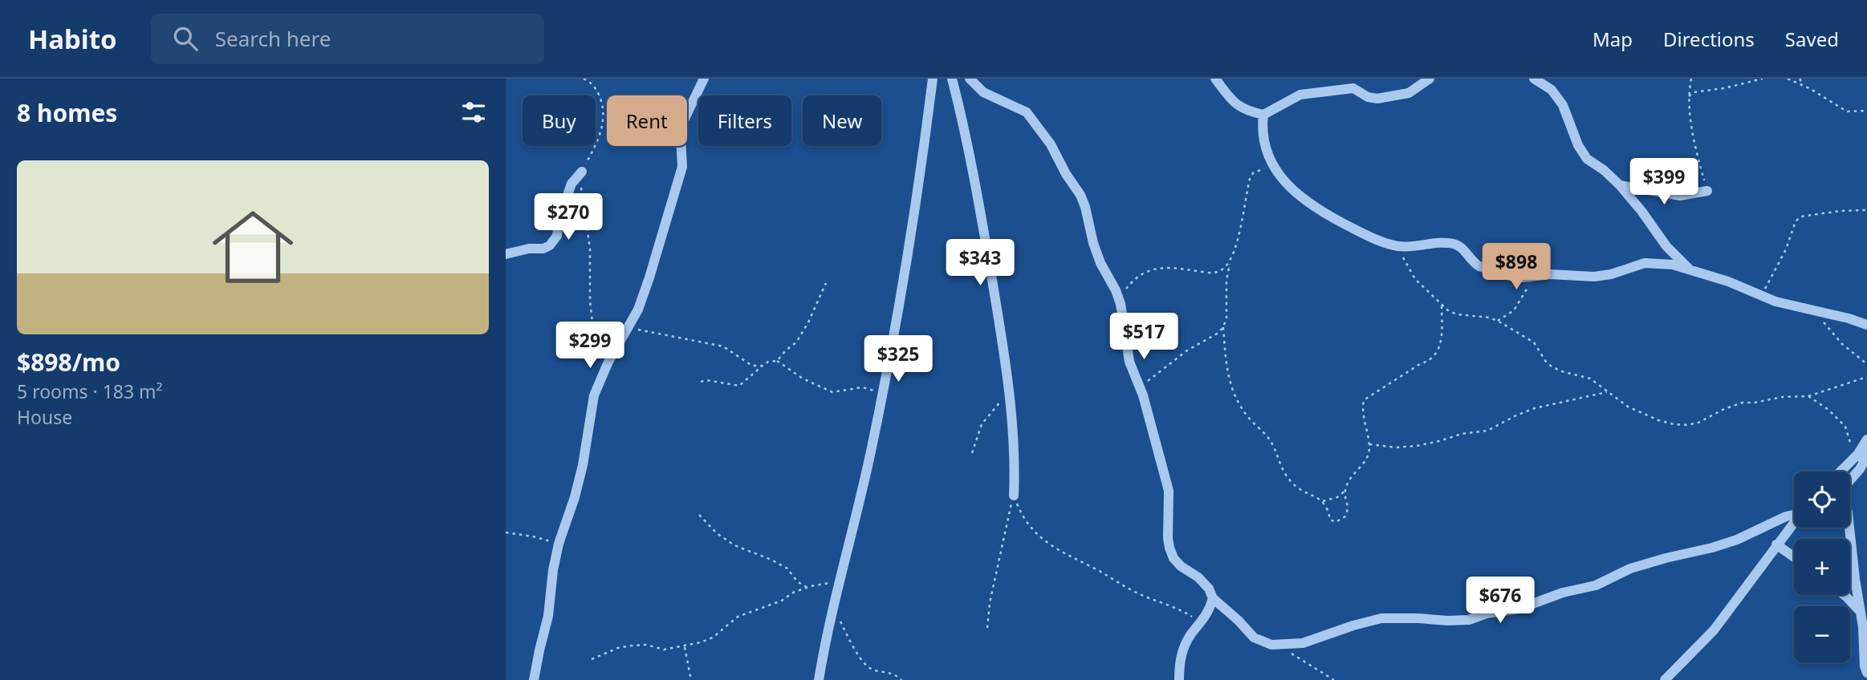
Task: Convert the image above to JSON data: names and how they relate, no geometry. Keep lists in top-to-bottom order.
{
  "page": {
    "header": "Habito",
    "search": "Search here",
    "nav": ["Map", "Directions", "Saved"],
    "heading": "8 homes",
    "chip": [
      "Buy",
      "Rent",
      "Filters",
      "New"
    ],
    "list": [
      {
        "name": "$898/mo",
        "note": "5 rooms · 183 m² · House"
      }
    ],
    "price": [
      "$399",
      "$270",
      "$343",
      "$898",
      "$517",
      "$299",
      "$325",
      "$676"
    ],
    "map_buttons": ["+", "−"]
  }
}
